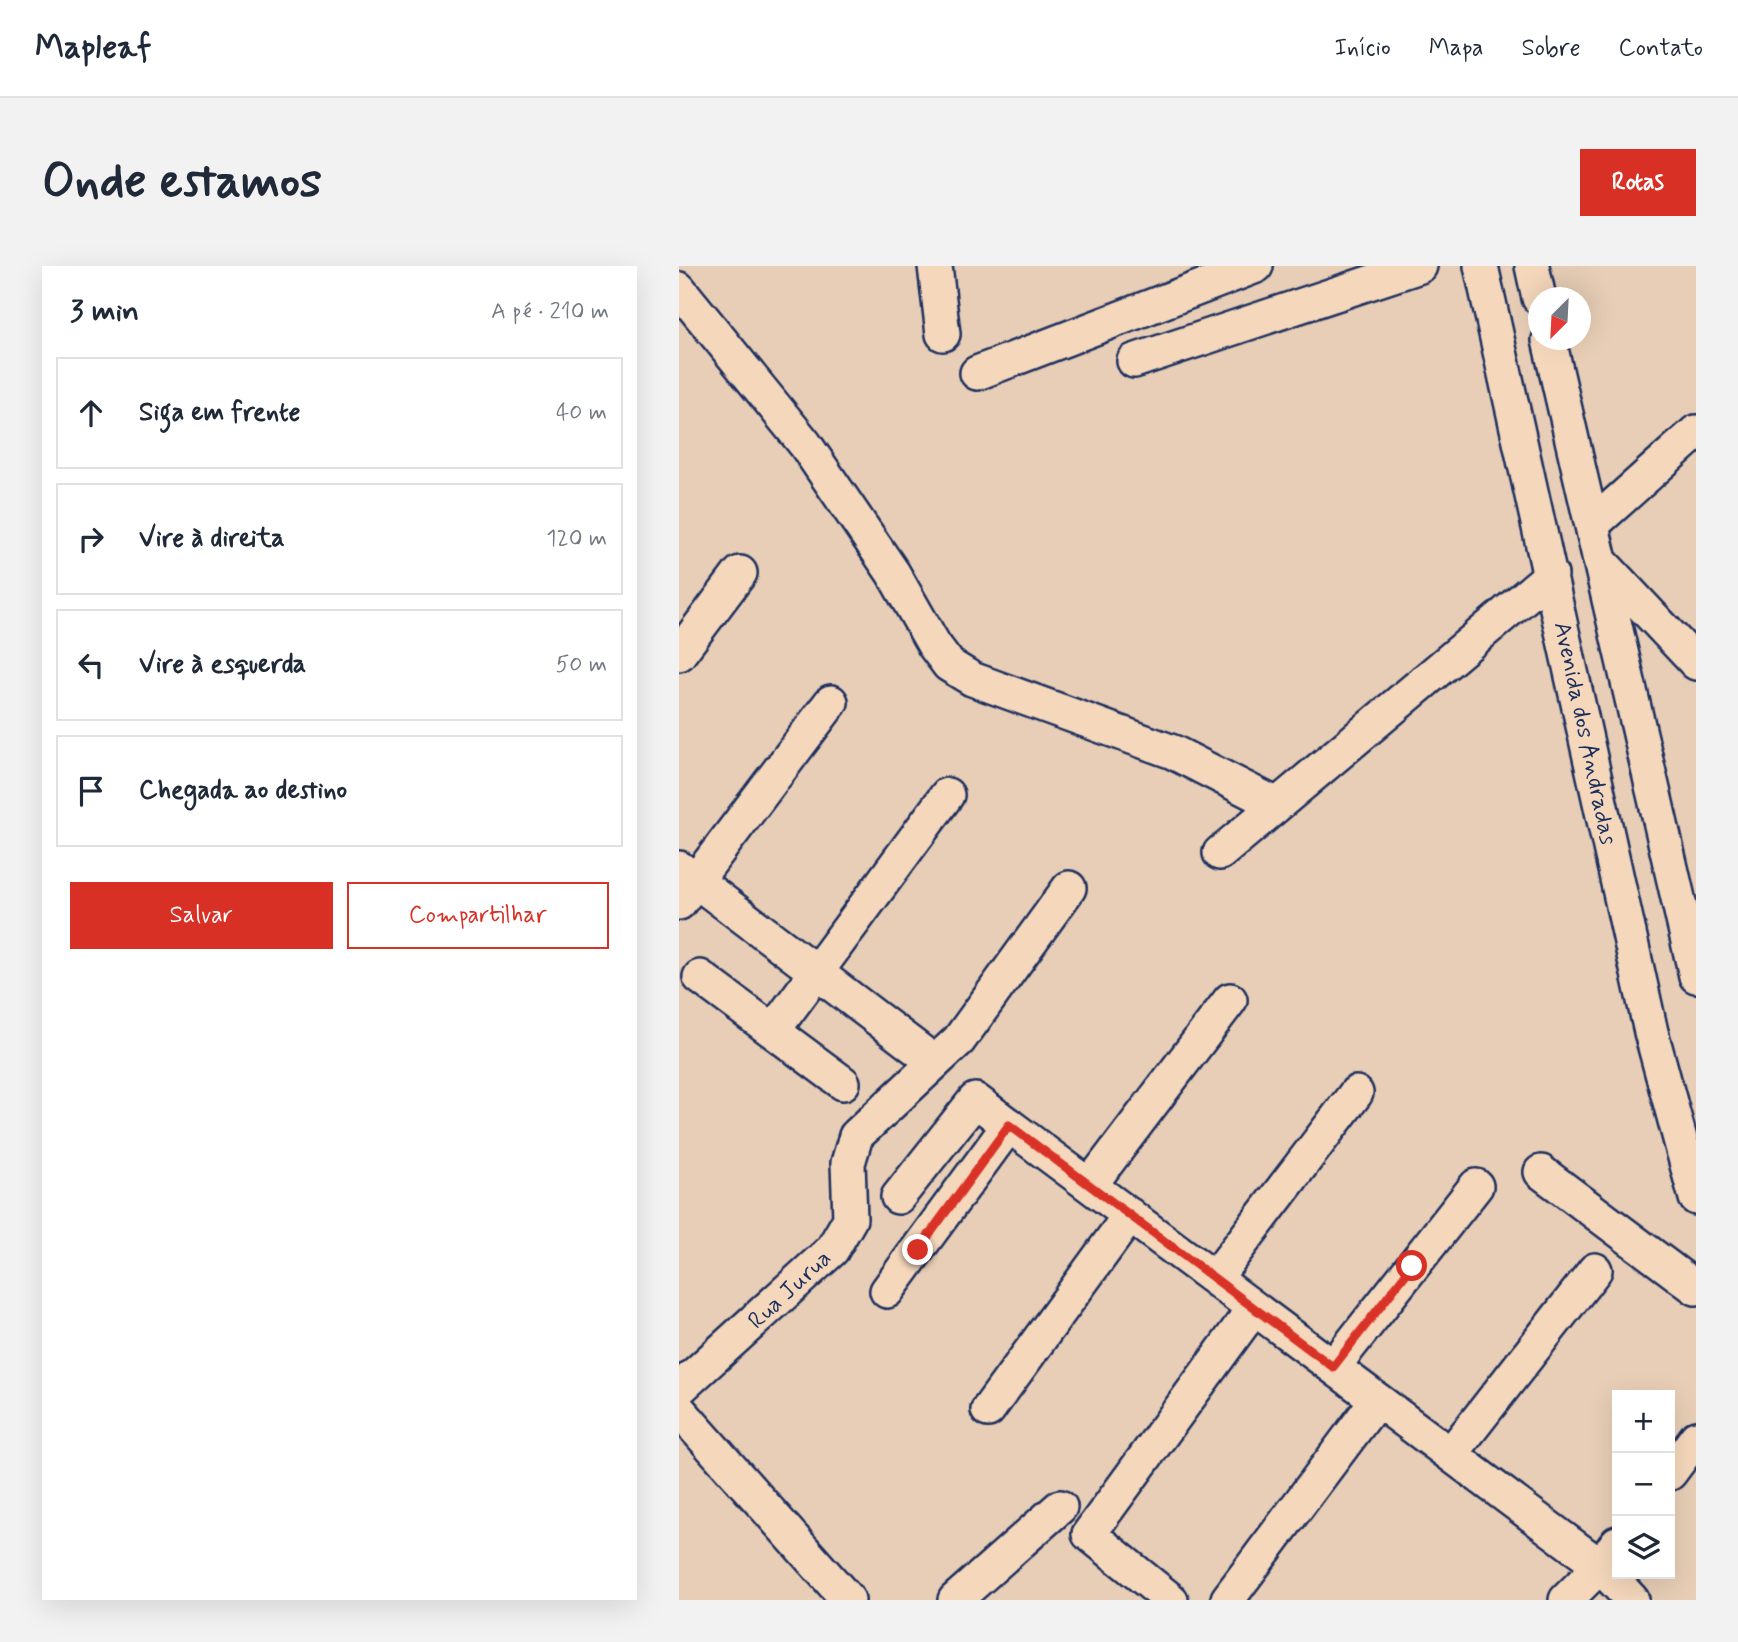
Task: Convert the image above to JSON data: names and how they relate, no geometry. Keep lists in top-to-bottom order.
{
  "streets": {
    "street": ["Avenida dos Andradas", "Rua Jurua"]
  },
  "north": "bottom left",
  "page": {
    "header": "Mapleaf",
    "nav": [
      "Início",
      "Mapa",
      "Sobre",
      "Contato"
    ],
    "buttons": [
      "Rotas",
      ["Salvar", "Compartilhar"]
    ],
    "title": "Onde estamos",
    "heading": ["3 min", "A pé · 210 m"],
    "list": [
      ["Siga em frente", "40 m"],
      ["Vire à direita", "120 m"],
      ["Vire à esquerda", "50 m"],
      "Chegada ao destino"
    ],
    "map_buttons": ["+", "−"]
  }
}
